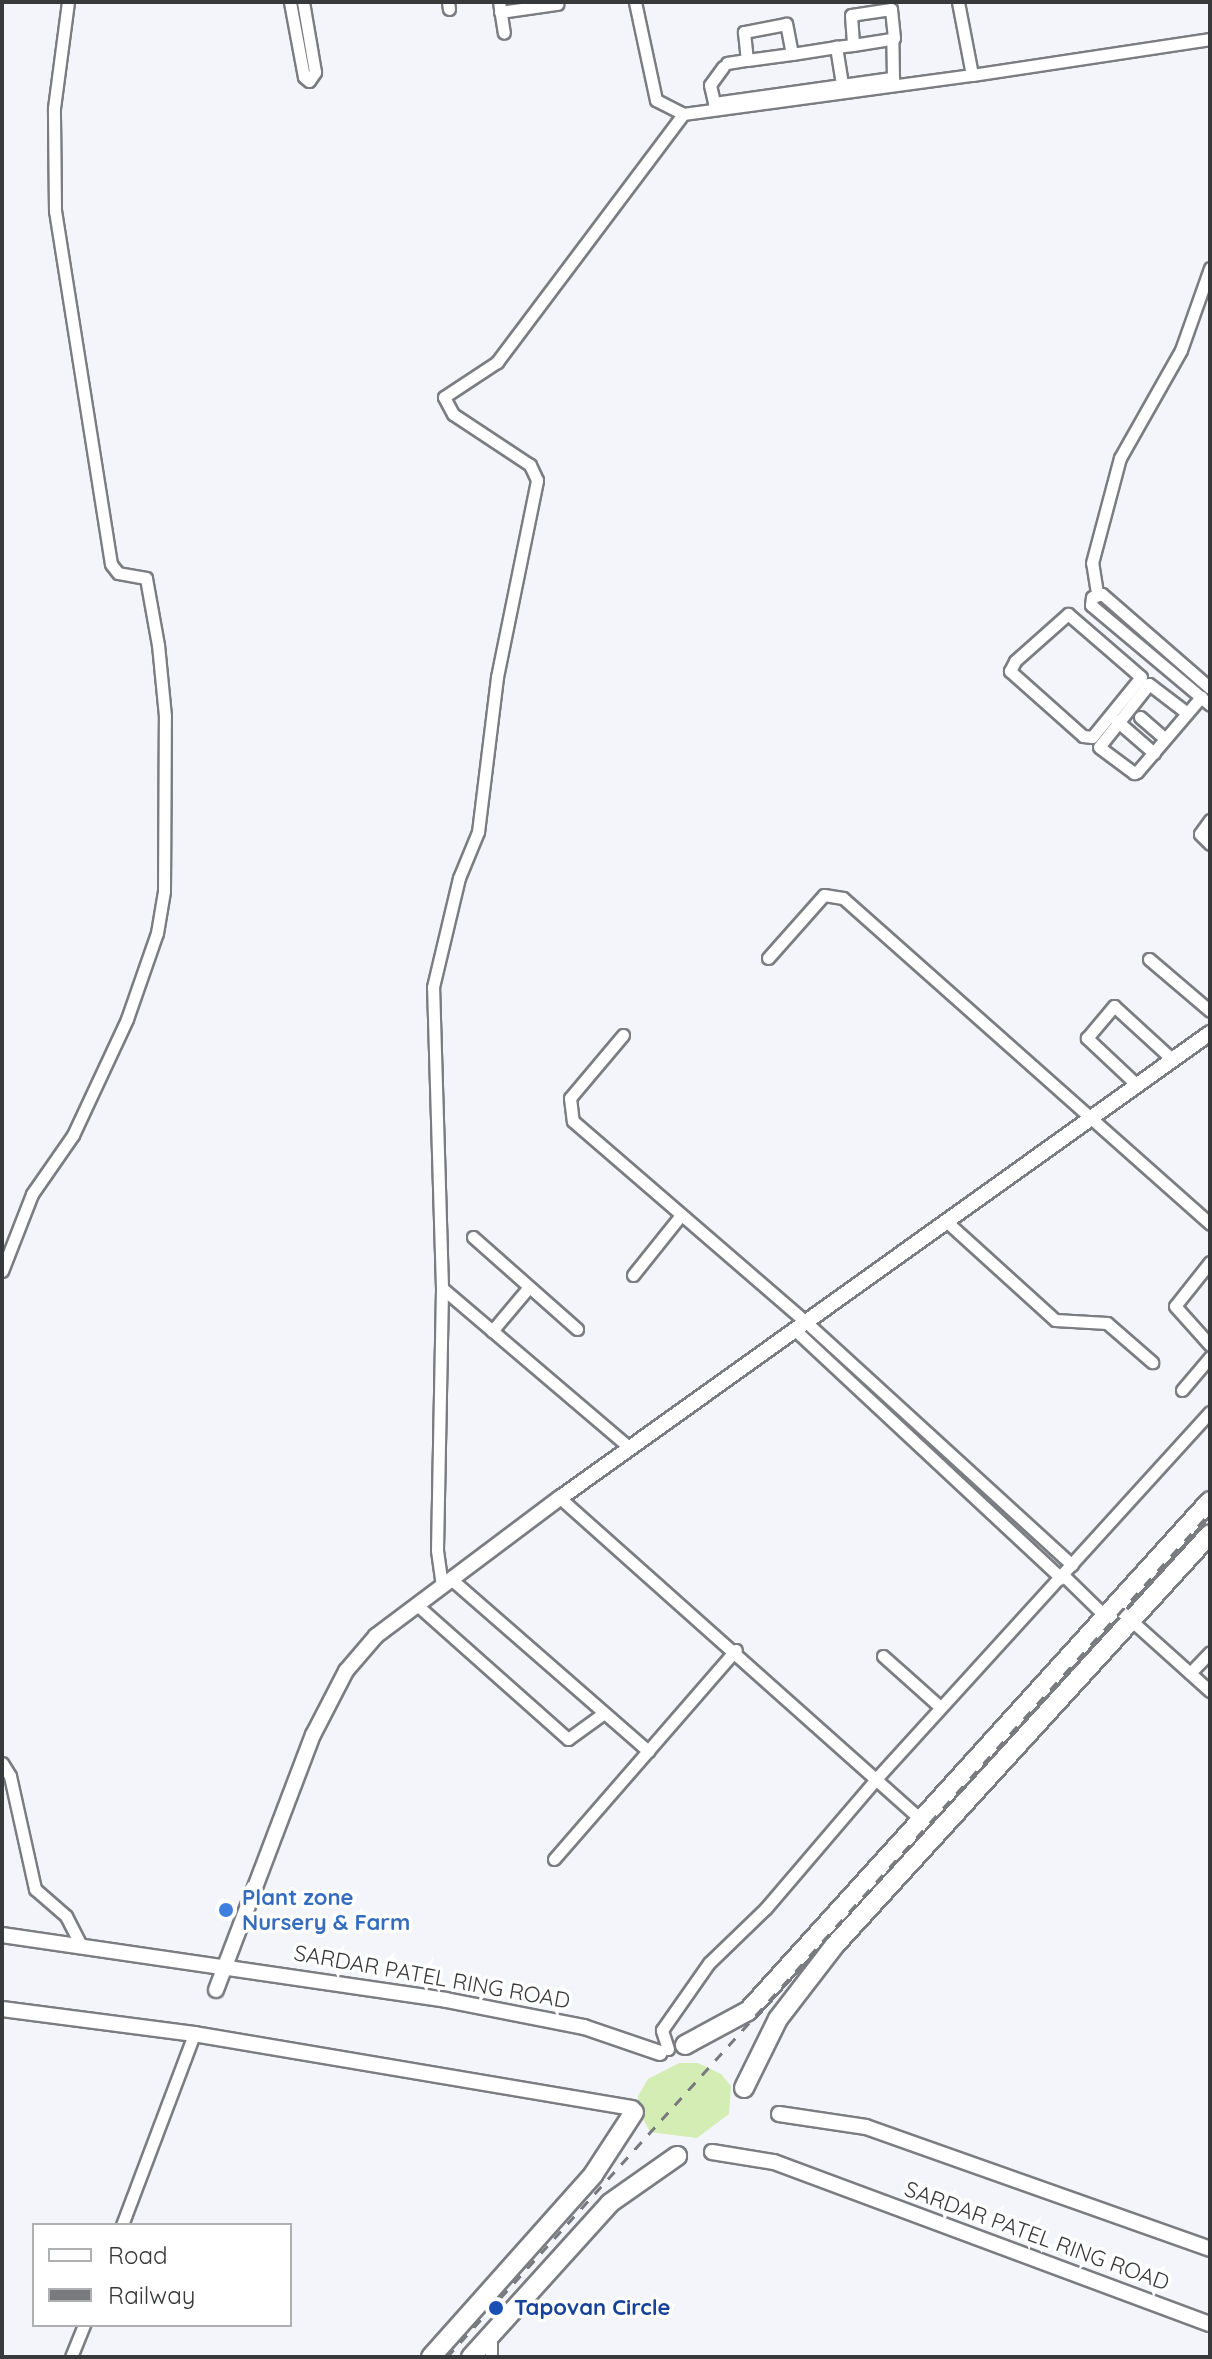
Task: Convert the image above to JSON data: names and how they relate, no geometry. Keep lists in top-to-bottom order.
{
  "streets": {
    "street": ["SARDAR PATEL RING ROAD"]
  },
  "places": ["Plant zone Nursery & Farm", "Tapovan Circle"],
  "legend": ["Road", "Railway"]
}
